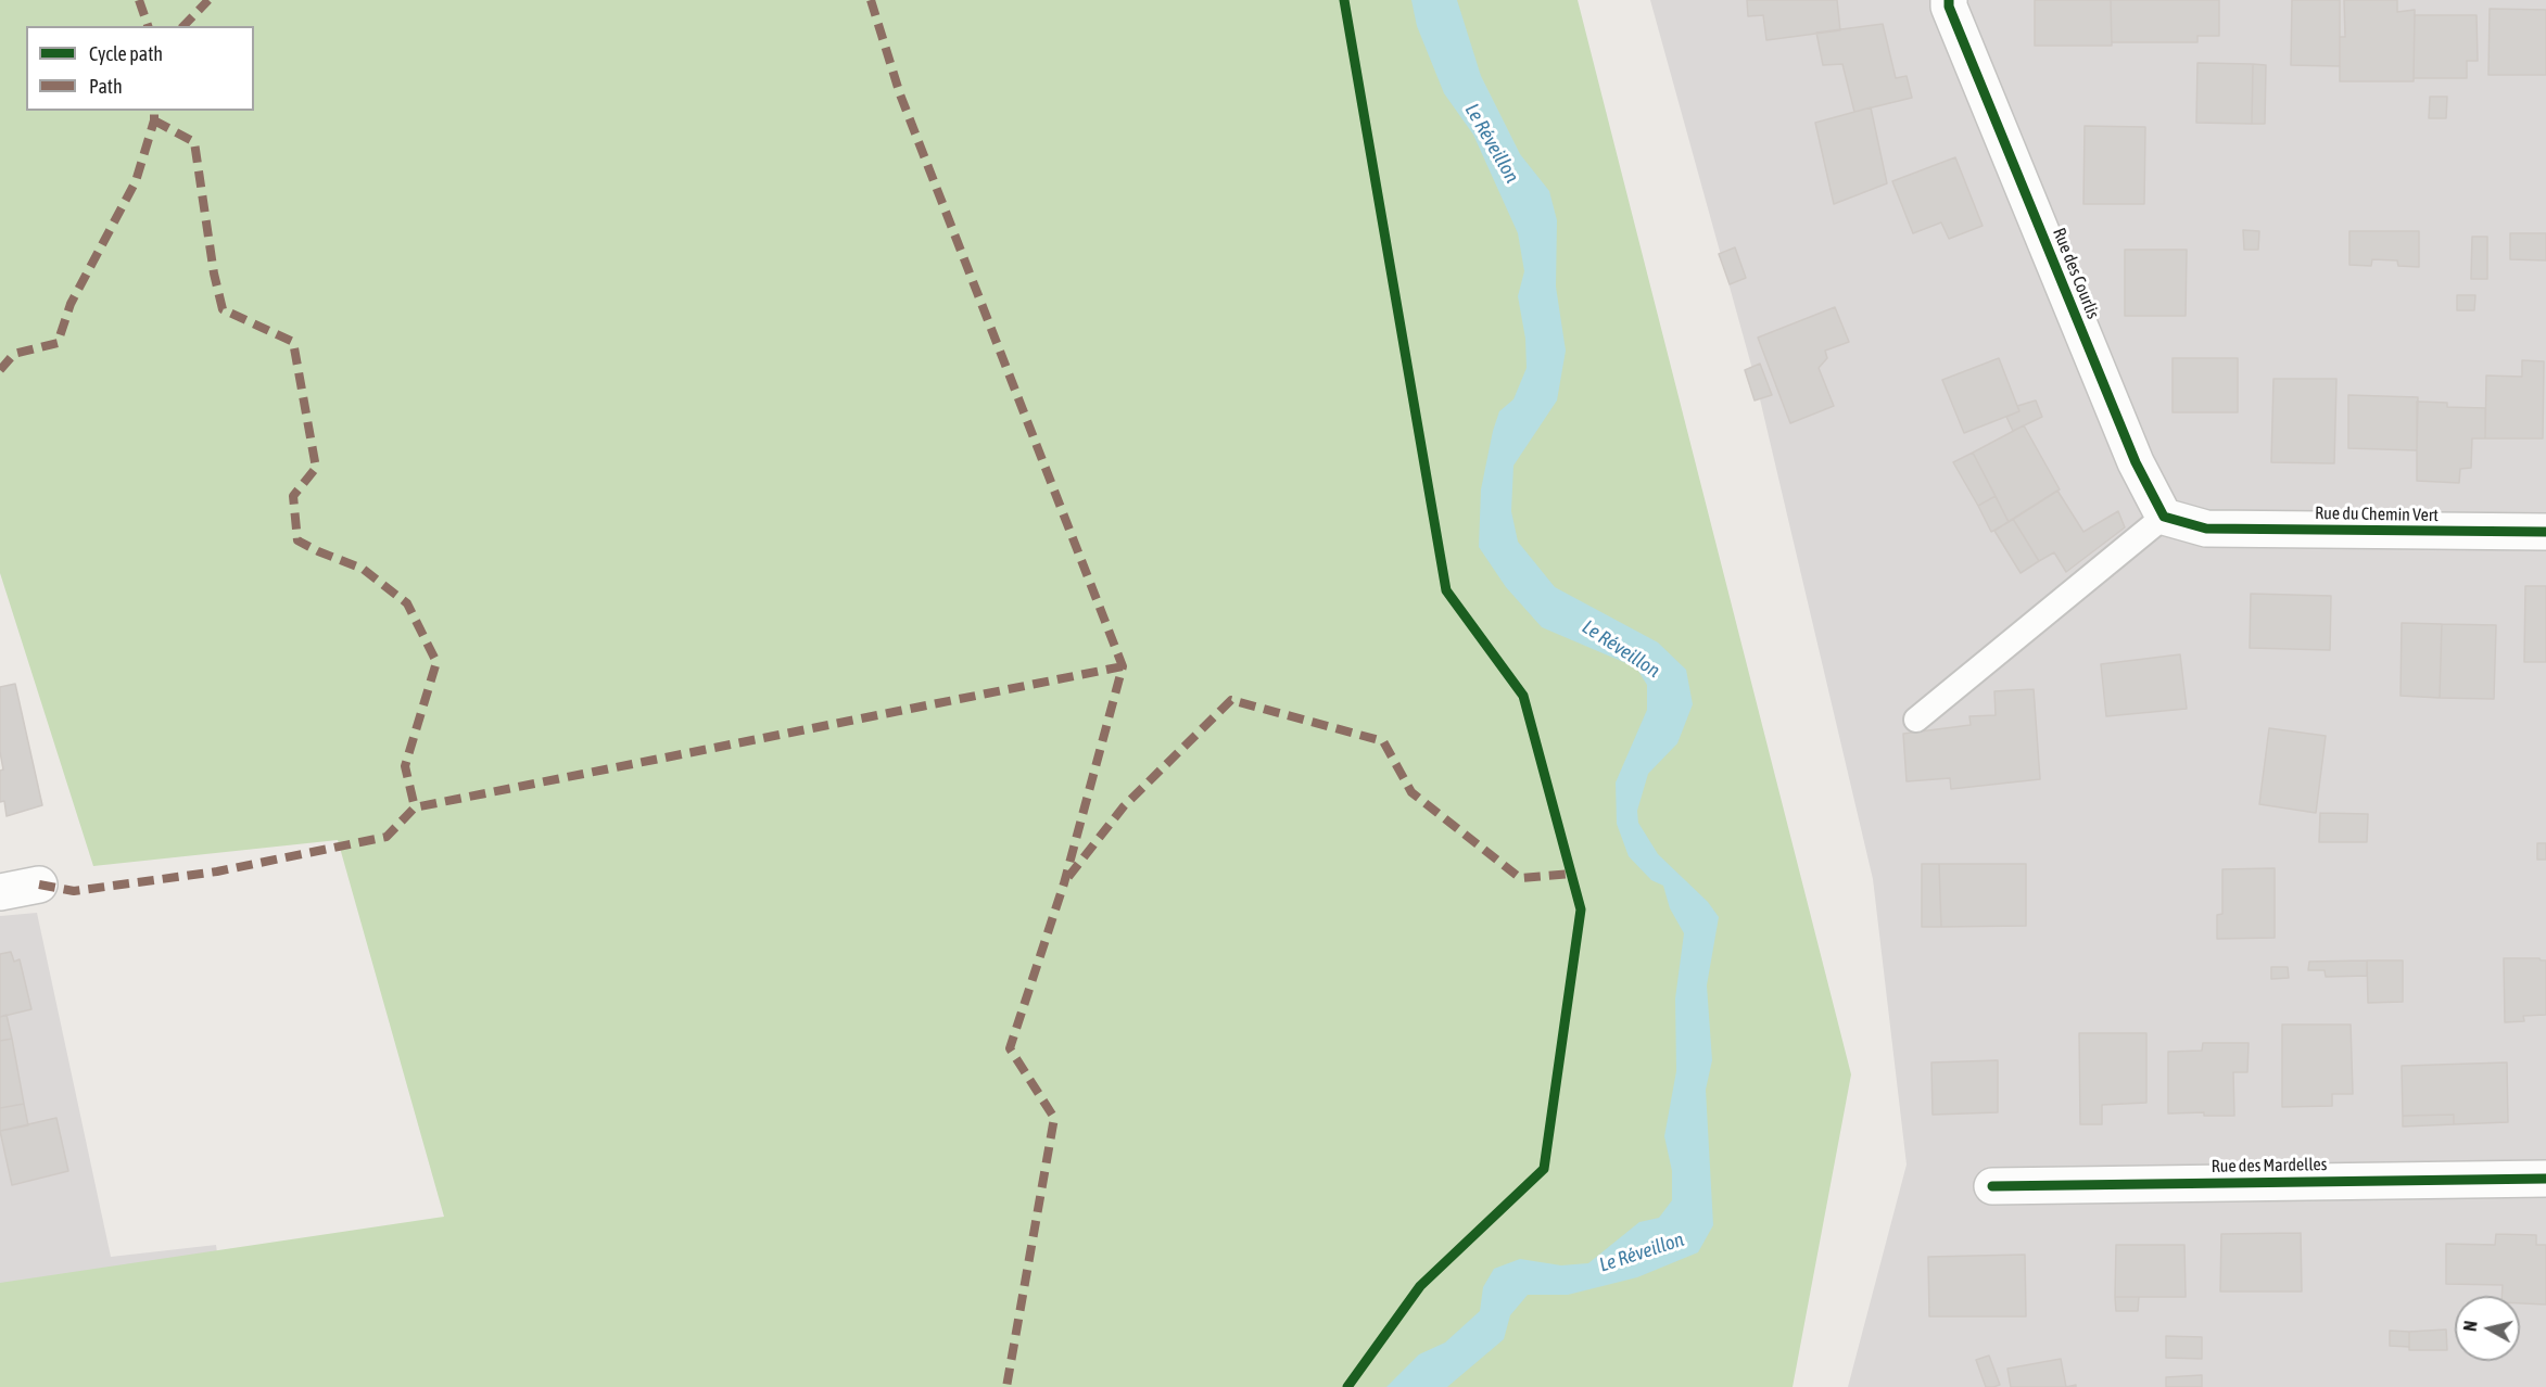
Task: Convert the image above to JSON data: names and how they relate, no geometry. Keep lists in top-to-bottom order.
{
  "streets": {
    "street": ["Rue des Courlis", "Rue du Chemin Vert", "Rue des Mardelles"]
  },
  "crossings": [
    ["Rue des Courlis", "Rue du Chemin Vert"]
  ],
  "water": ["Le Réveillon"],
  "legend": ["Cycle path", "Path"],
  "north": "left"
}
